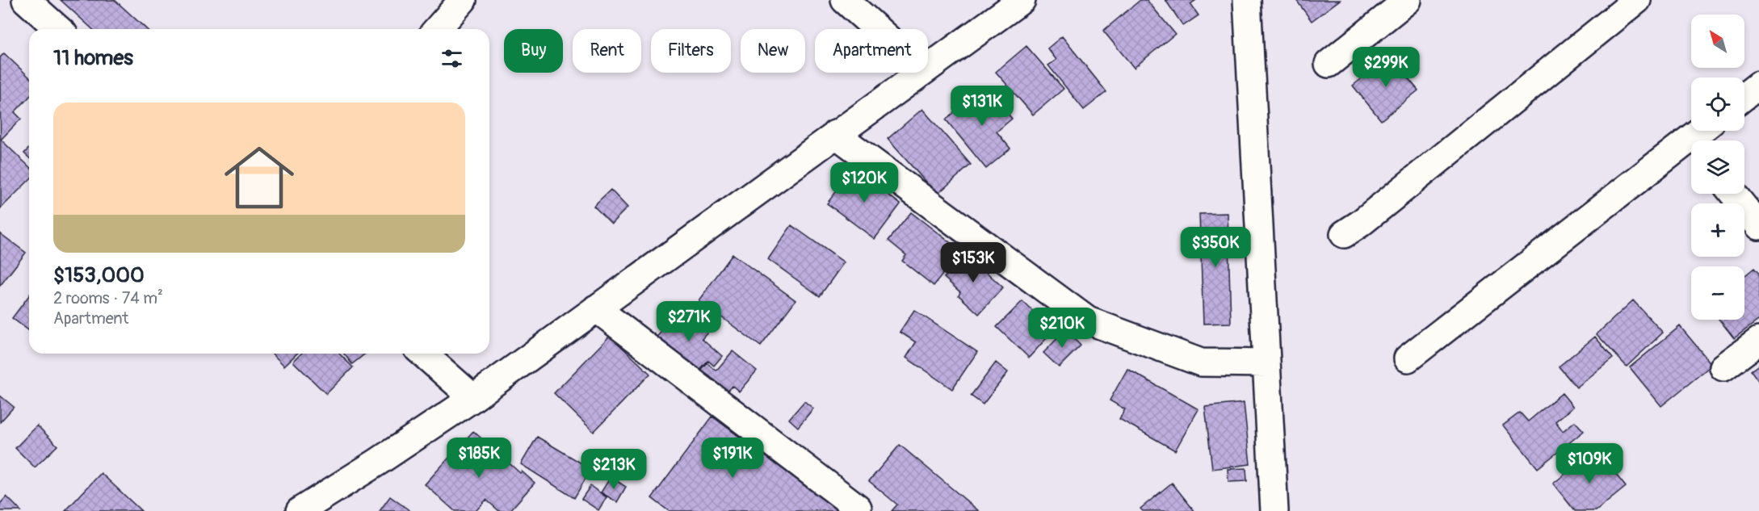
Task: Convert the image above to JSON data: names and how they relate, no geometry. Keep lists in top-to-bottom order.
{
  "north": "top left",
  "page": {
    "map_buttons": ["+", "−"],
    "chip": [
      "Buy",
      "Rent",
      "Filters",
      "New",
      "Apartment"
    ],
    "heading": "11 homes",
    "price": [
      "$299K",
      "$131K",
      "$120K",
      "$350K",
      "$153K",
      "$271K",
      "$210K",
      "$185K",
      "$191K",
      "$109K",
      "$213K"
    ],
    "list": [
      {
        "name": "$153,000",
        "note": "2 rooms · 74 m² · Apartment"
      }
    ]
  }
}
